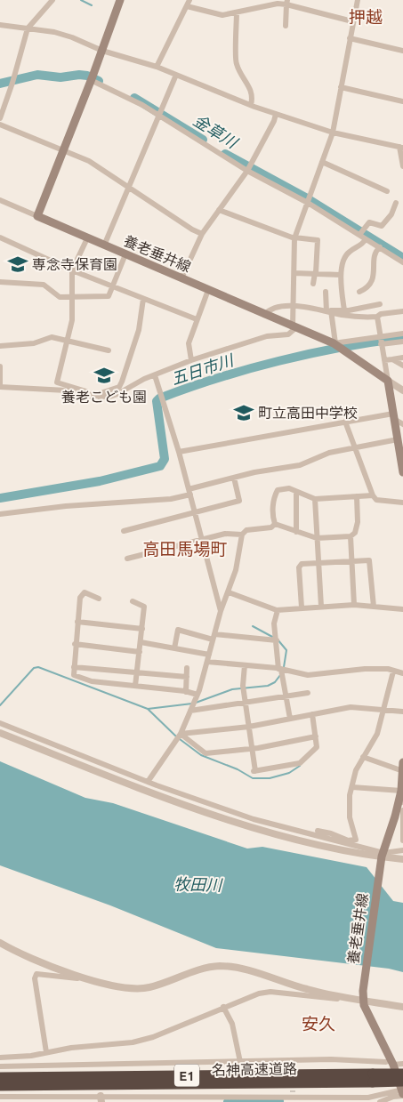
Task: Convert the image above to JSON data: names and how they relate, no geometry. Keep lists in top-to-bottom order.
{
  "streets": {
    "highway": ["名神高速道路", "E1"],
    "main road": ["養老垂井線"]
  },
  "crossings": [
    ["養老垂井線", "名神高速道路"]
  ],
  "districts": ["押越", "高田馬場町", "安久"],
  "water": ["金草川", "五日市川", "牧田川"],
  "places": {
    "school or university": ["専念寺保育園", "養老こども園", "町立高田中学校"]
  }
}
